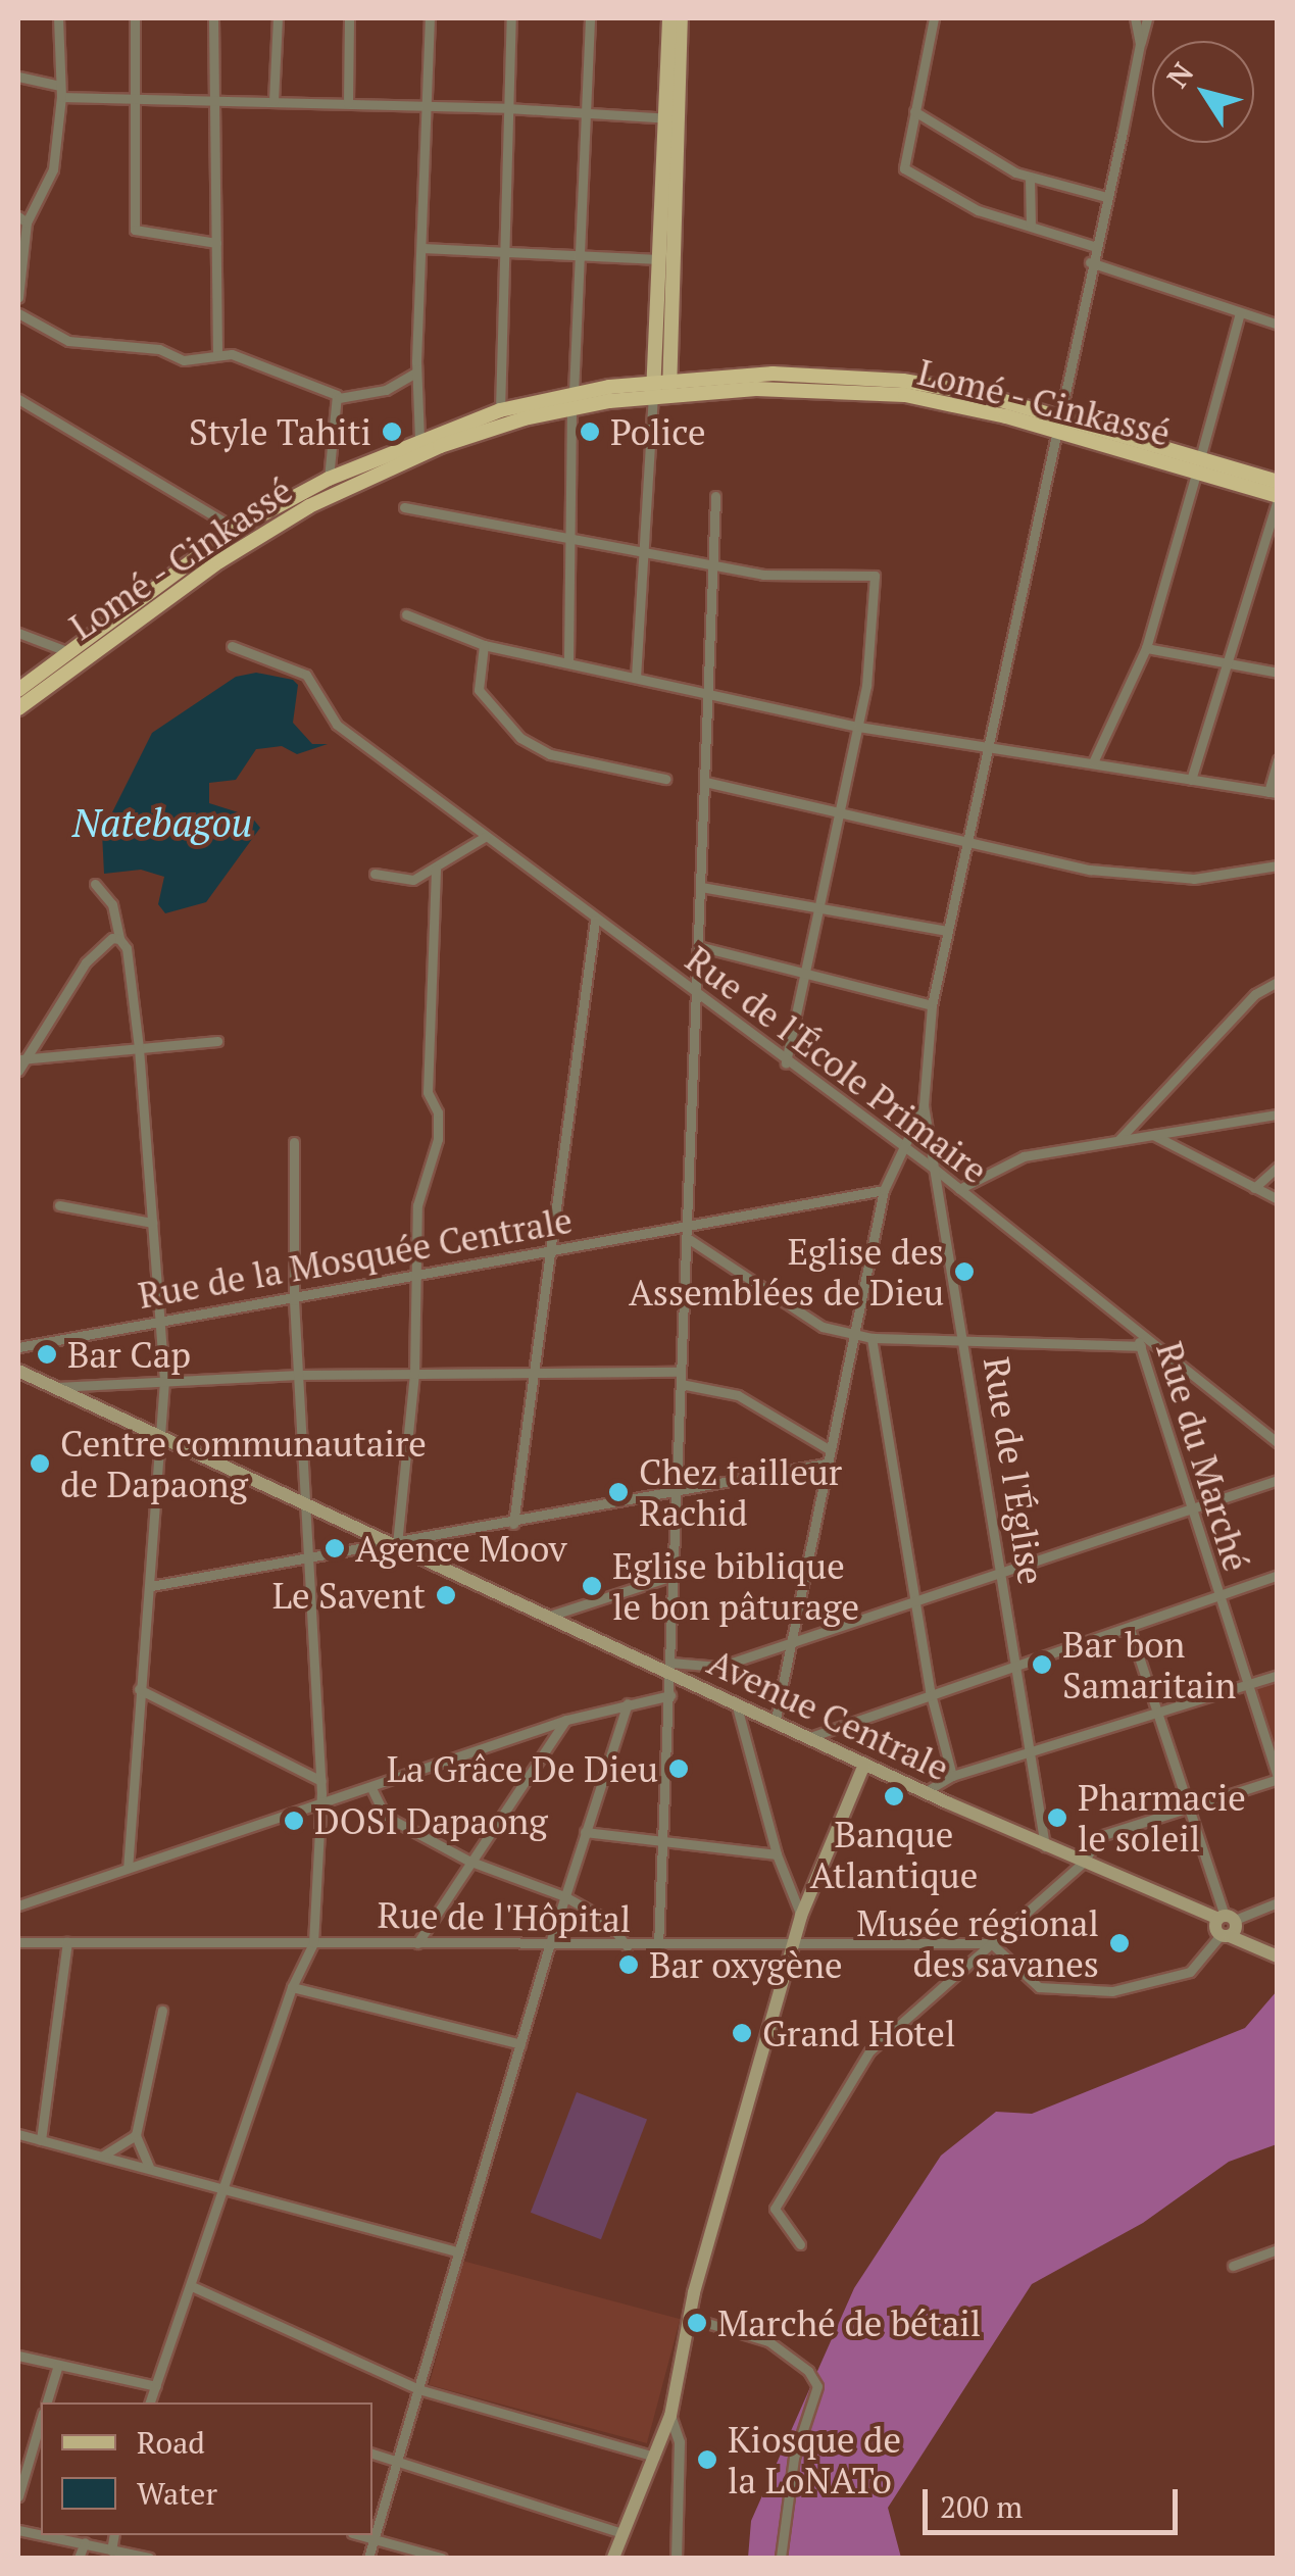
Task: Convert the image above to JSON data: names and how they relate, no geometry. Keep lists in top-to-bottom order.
{
  "streets": {
    "highway": ["Lomé - Cinkassé"],
    "main road": ["Avenue Centrale"],
    "street": [
      "Rue de l'École Primaire",
      "Rue de la Mosquée Centrale",
      "Rue du Marché",
      "Rue de l'Église",
      "Rue de l'Hôpital"
    ]
  },
  "crossings": [
    ["Rue de l'École Primaire", "Rue du Marché"],
    ["Rue de l'École Primaire", "Rue de l'Église"],
    ["Rue de l'Église", "Avenue Centrale"]
  ],
  "water": ["Natebagou"],
  "places": [
    "Style Tahiti",
    "Police",
    "Eglise des Assemblées de Dieu",
    "Bar Cap",
    "Centre communautaire de Dapaong",
    "Chez tailleur Rachid",
    "Agence Moov",
    "Eglise biblique le bon pâturage",
    "Le Savent",
    "Bar bon Samaritain",
    "La Grâce De Dieu",
    "Banque Atlantique",
    "Pharmacie le soleil",
    "DOSI Dapaong",
    "Musée régional des savanes",
    "Bar oxygène",
    "Grand Hotel",
    "Marché de bétail",
    "Kiosque de la LoNATo"
  ],
  "legend": ["Road", "Water"],
  "scale_bar": "200 m",
  "north": "top left"
}
